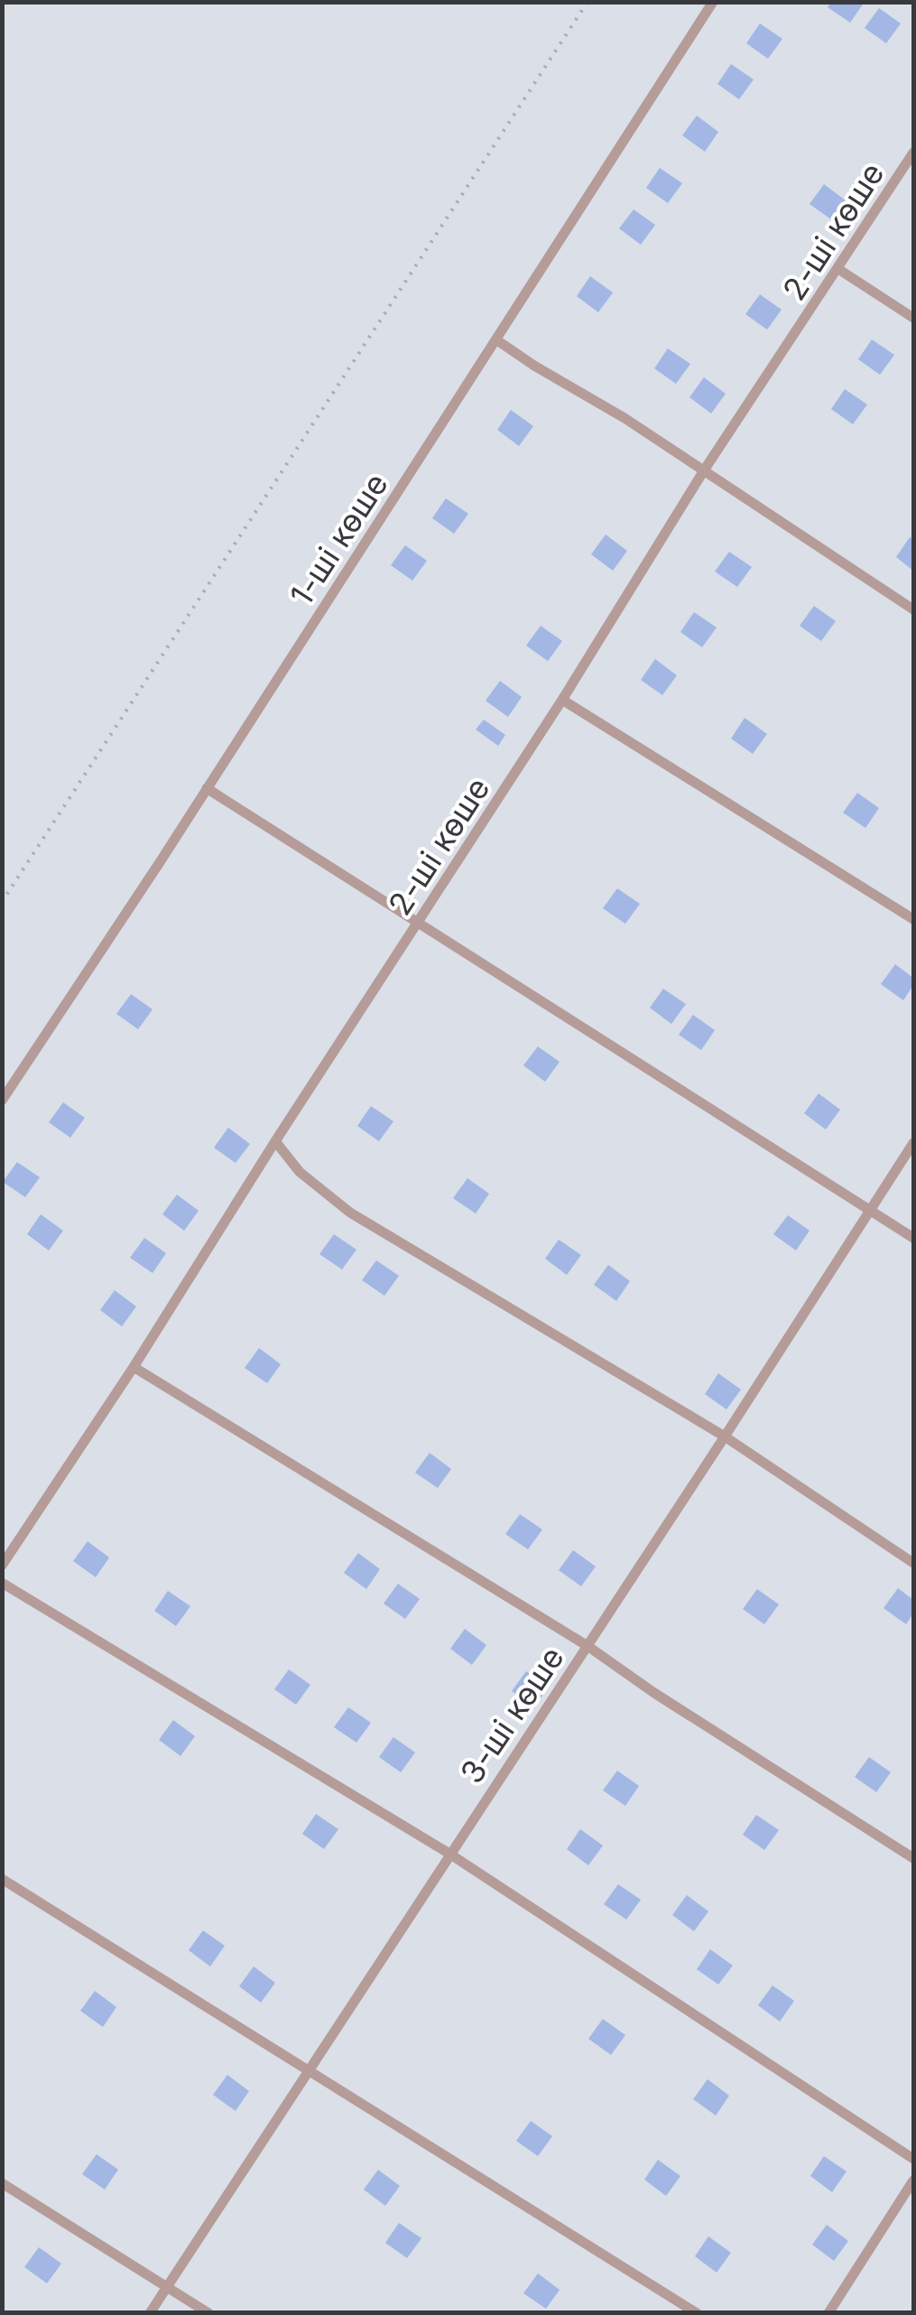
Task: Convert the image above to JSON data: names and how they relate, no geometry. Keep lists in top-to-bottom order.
{
  "streets": {
    "lane": ["2-ші көше", "1-ші көше", "3-ші көше"]
  }
}
